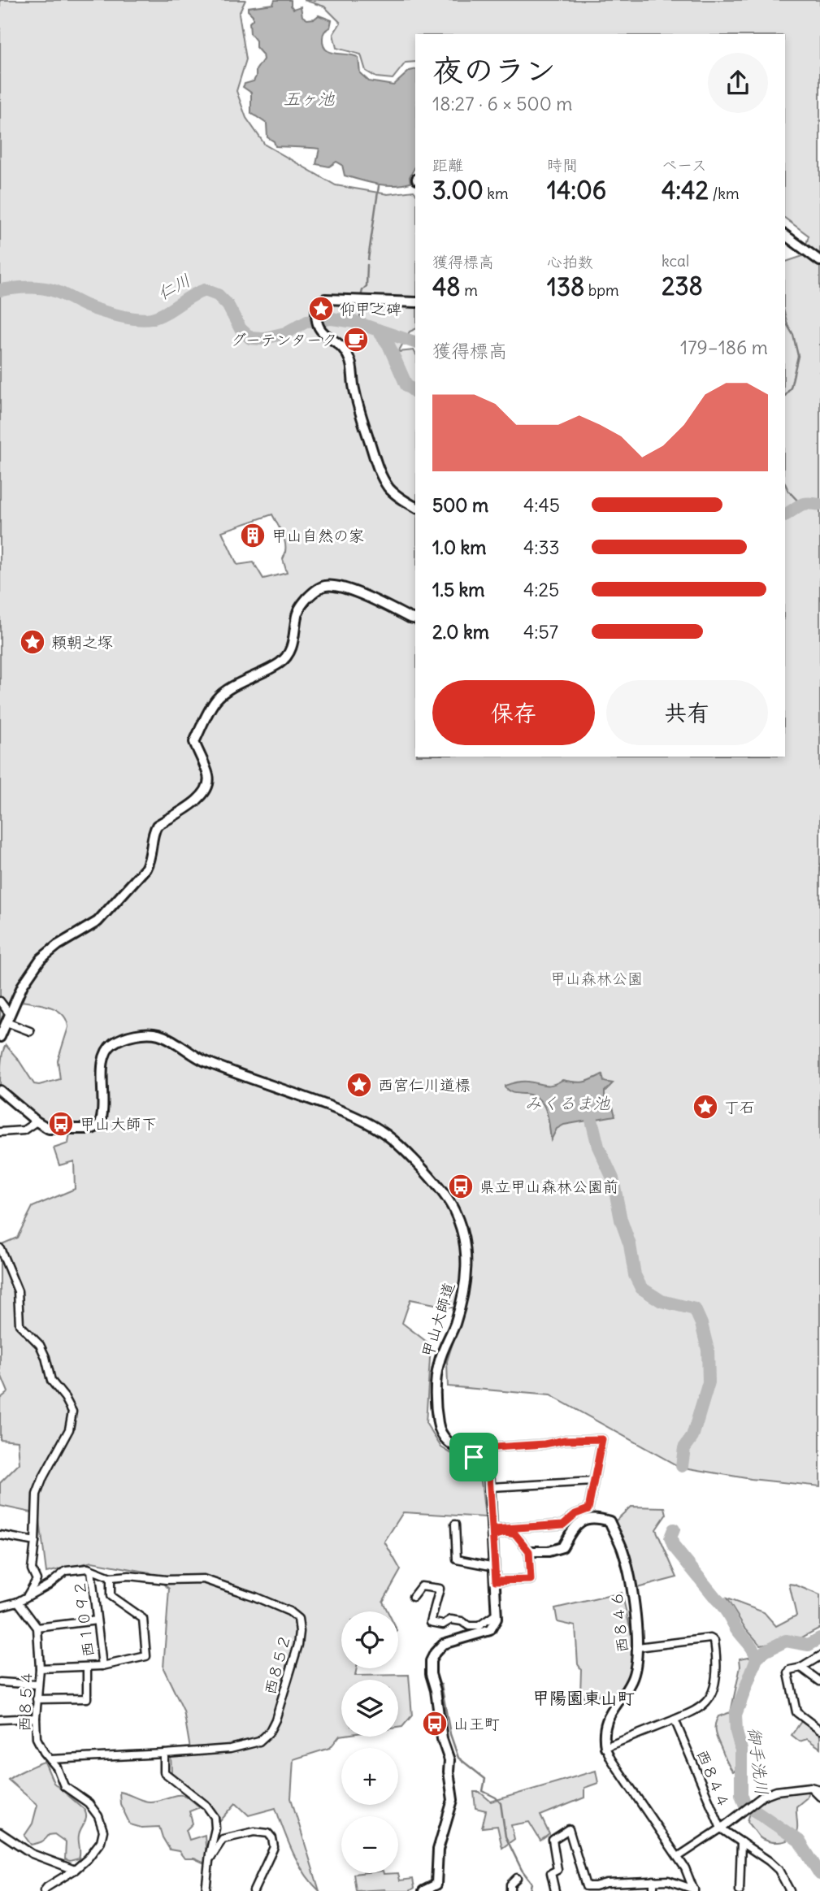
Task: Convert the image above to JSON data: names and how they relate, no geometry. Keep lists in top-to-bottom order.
{
  "streets": {
    "street": [
      "甲山大師道",
      "西１０９２",
      "西８４６",
      "西８５２",
      "西８５４",
      "西８４４"
    ]
  },
  "crossings": [
    ["西１０９２", "西８５２"]
  ],
  "districts": ["甲陽園東山町"],
  "water": [
    "五ヶ池",
    "仁川",
    "みくるま池",
    "御手洗川"
  ],
  "parks": ["甲山森林公園"],
  "places": {
    "place": [
      "仰甲之碑",
      "頼朝之塚",
      "西宮仁川道標",
      "丁石"
    ],
    "cafe": ["グーテンターク"],
    "building": ["甲山自然の家"],
    "bus stop": ["甲山大師下", "県立甲山森林公園前", "山王町"]
  },
  "page": {
    "heading": ["夜のラン", "18:27 · 6 × 500 m"],
    "stats": [
      ["距離", "3.00 km"],
      ["時間", "14:06"],
      ["ペース", "4:42 /km"],
      ["獲得標高", "48 m"],
      ["心拍数", "138 bpm"],
      ["kcal", "238"]
    ],
    "chart": ["獲得標高", "179–186 m"],
    "list": [
      {
        "name": "500 m",
        "note": "4:45"
      },
      {
        "name": "1.0 km",
        "note": "4:33"
      },
      {
        "name": "1.5 km",
        "note": "4:25"
      },
      {
        "name": "2.0 km",
        "note": "4:57"
      }
    ],
    "buttons": ["保存", "共有"],
    "map_buttons": ["+", "−"]
  }
}
